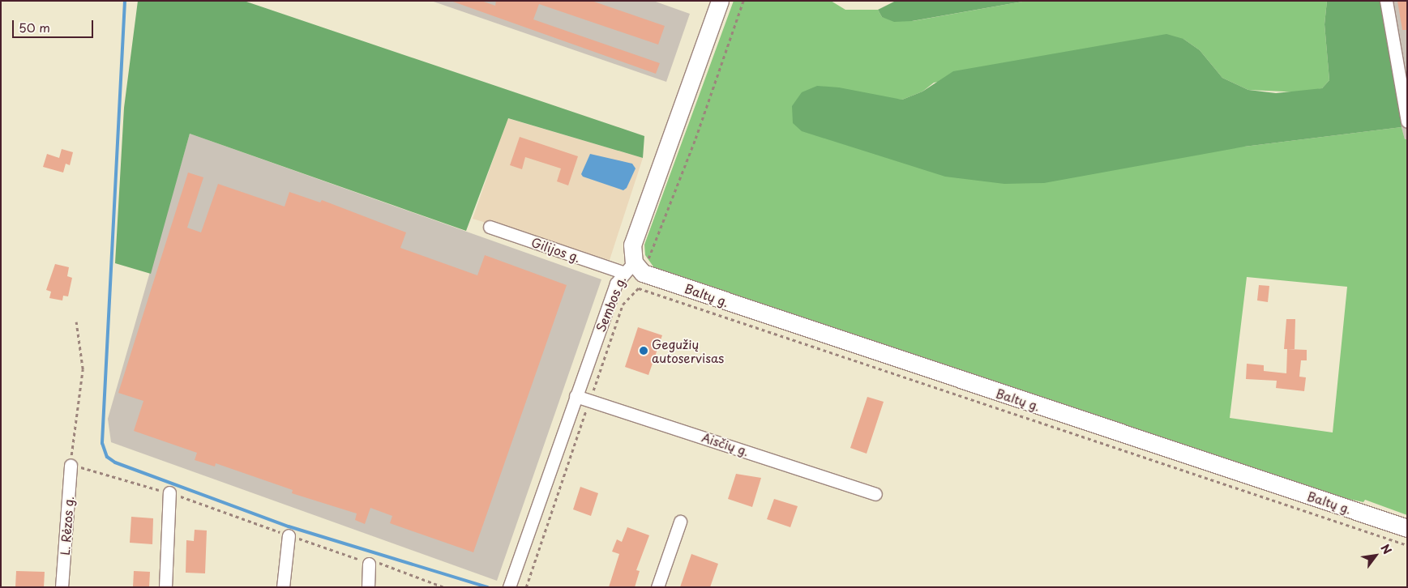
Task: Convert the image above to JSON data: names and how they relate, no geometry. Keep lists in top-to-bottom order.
{
  "streets": {
    "main road": ["Baltų g.", "Sembos g."],
    "street": ["Gilijos g.", "Aisčių g.", "L. Rėzos g."]
  },
  "crossings": [
    ["Gilijos g.", "Baltų g."],
    ["Gilijos g.", "Sembos g."],
    ["Baltų g.", "Sembos g."],
    ["Sembos g.", "Aisčių g."]
  ],
  "places": ["Gegužių autoservisas"],
  "scale_bar": "50 m",
  "north": "top right"
}
